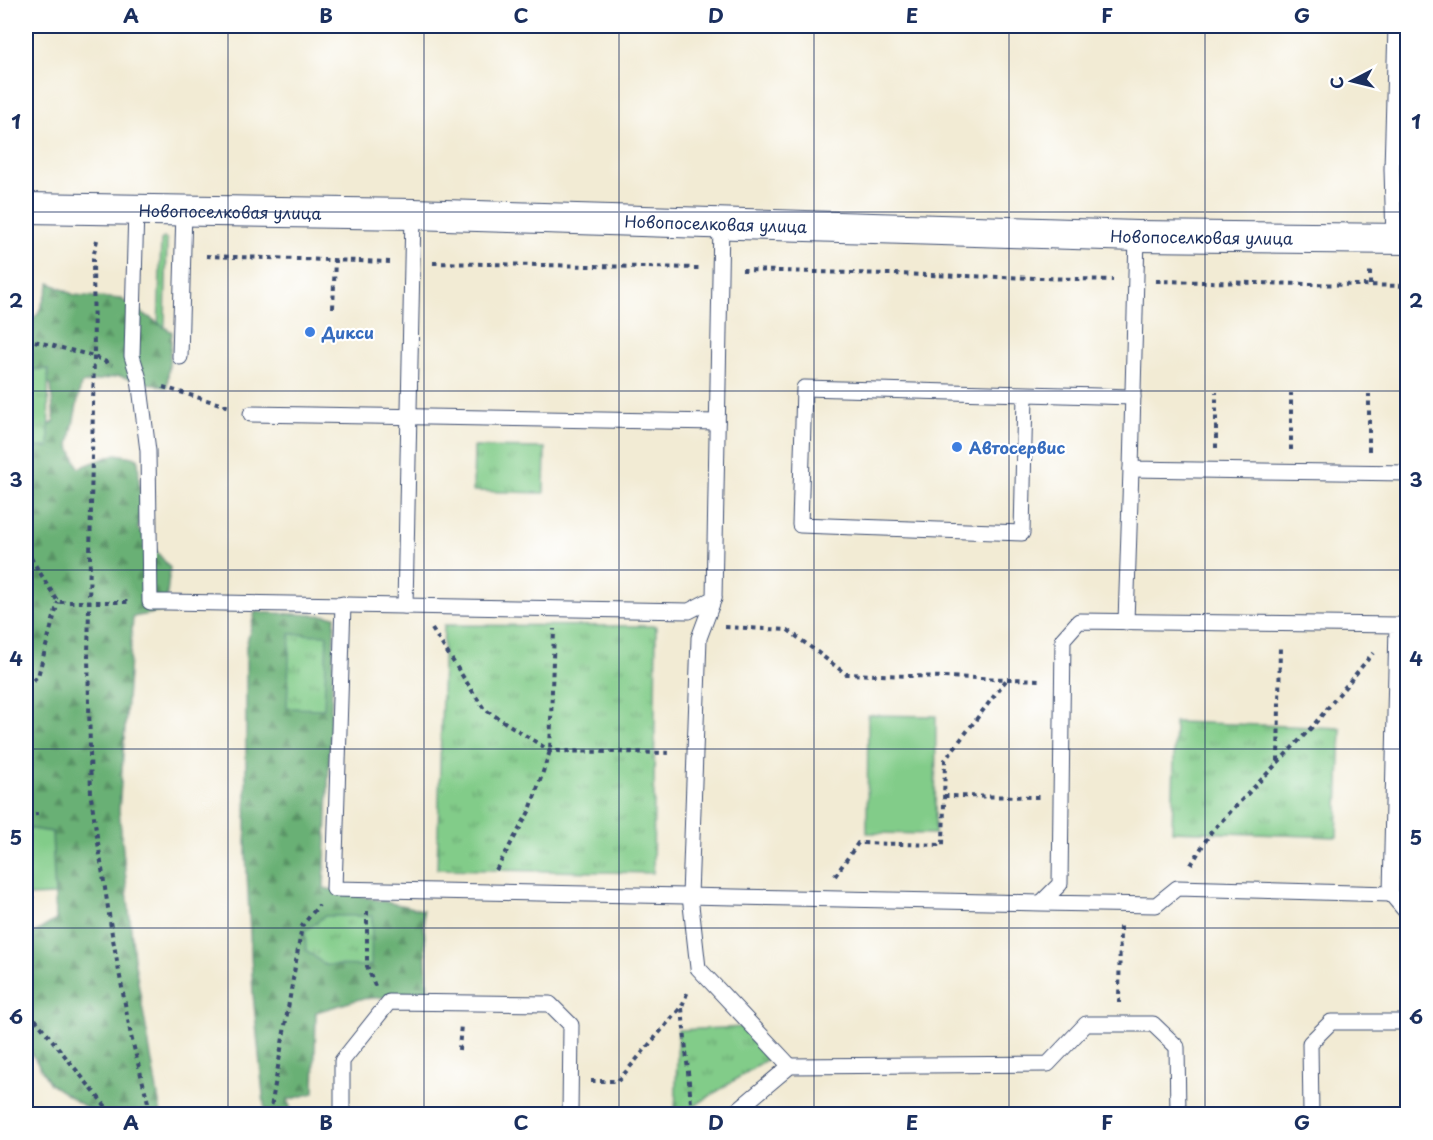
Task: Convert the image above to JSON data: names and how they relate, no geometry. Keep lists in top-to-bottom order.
{
  "streets": {
    "street": ["Новопоселковая улица"]
  },
  "places": ["Дикси", "Автосервис"],
  "north": "left",
  "grid": {
    "columns": [
      "A",
      "B",
      "C",
      "D",
      "E",
      "F",
      "G"
    ],
    "rows": [
      "1",
      "2",
      "3",
      "4",
      "5",
      "6"
    ]
  }
}
